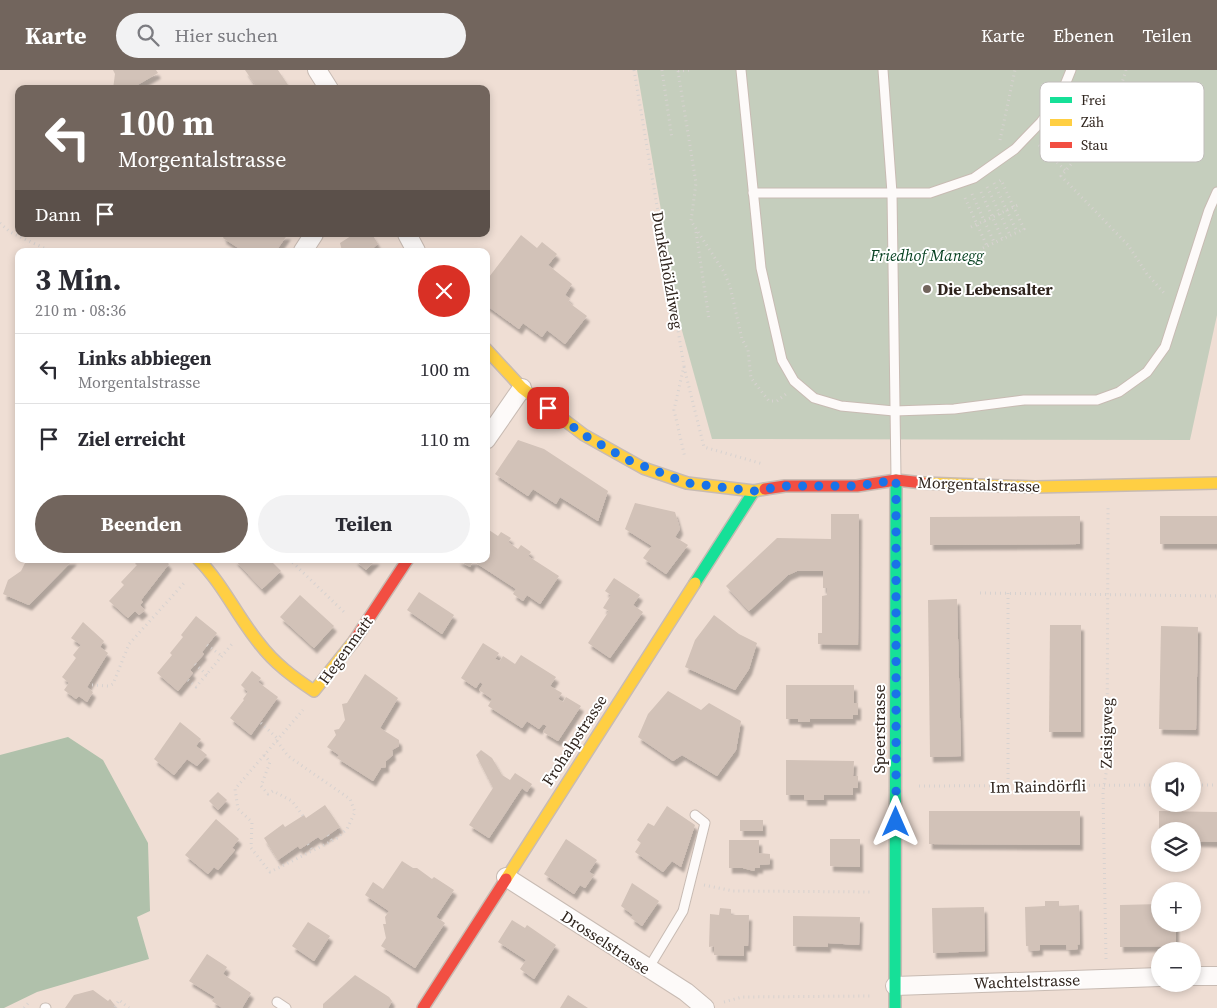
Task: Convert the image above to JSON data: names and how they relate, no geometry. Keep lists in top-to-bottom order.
{
  "streets": {
    "street": [
      "Morgentalstrasse",
      "Hegenmatt",
      "Speerstrasse",
      "Frohalpstrasse",
      "Drosselstrasse",
      "Wachtelstrasse"
    ],
    "path": ["Dunkelhölzliweg", "Zeisigweg", "Im Raindörfli"]
  },
  "crossings": [
    ["Morgentalstrasse", "Speerstrasse"],
    ["Morgentalstrasse", "Frohalpstrasse"],
    ["Speerstrasse", "Wachtelstrasse"],
    ["Zeisigweg", "Im Raindörfli"],
    ["Frohalpstrasse", "Drosselstrasse"]
  ],
  "parks": ["Friedhof Manegg"],
  "places": ["Die Lebensalter"],
  "legend": ["Frei", "Zäh", "Stau"],
  "page": {
    "header": "Karte",
    "search": "Hier suchen",
    "nav": ["Karte", "Ebenen", "Teilen"],
    "turn": ["100 m", "Morgentalstrasse"],
    "then": "Dann",
    "heading": ["3 Min.", "210 m · 08:36"],
    "list": [
      {
        "name": "Links abbiegen",
        "note": "Morgentalstrasse",
        "value": "100 m"
      },
      {
        "name": "Ziel erreicht",
        "value": "110 m"
      }
    ],
    "buttons": ["Beenden", "Teilen"],
    "map_buttons": ["+", "−"]
  }
}
